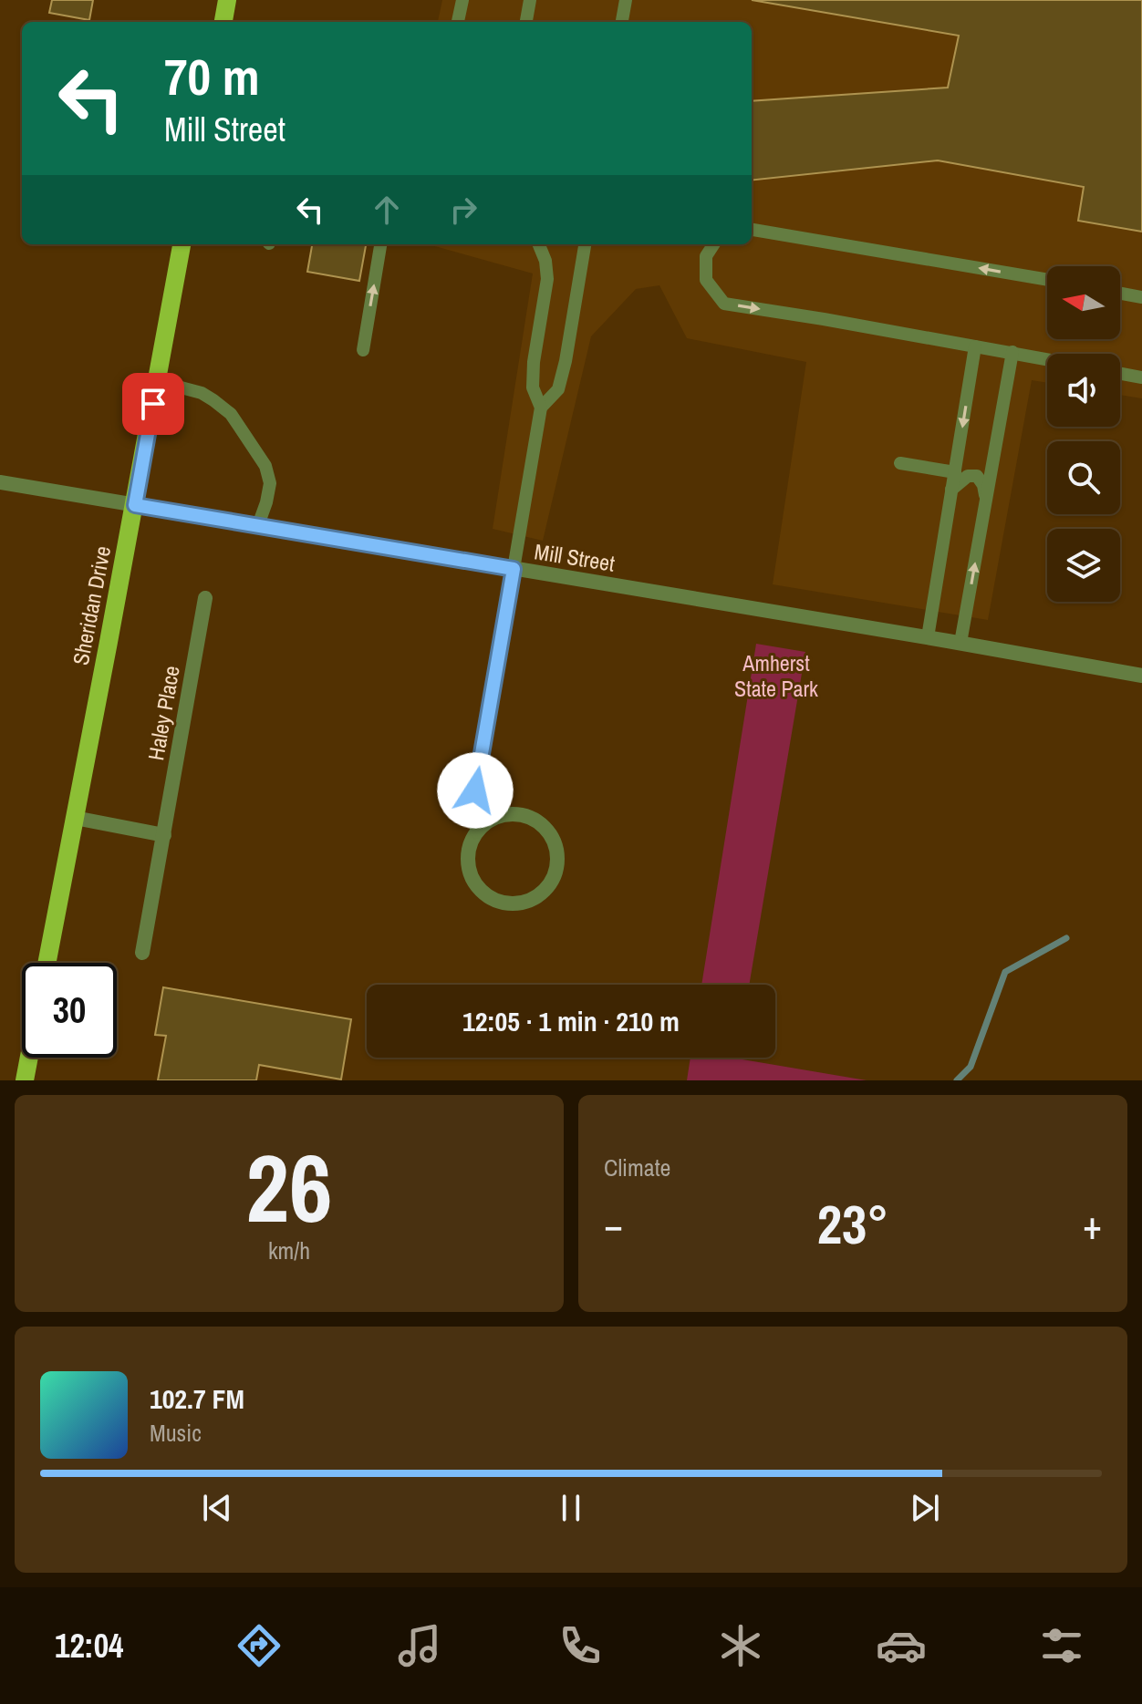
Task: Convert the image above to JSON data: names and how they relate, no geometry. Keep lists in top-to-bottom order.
{
  "streets": {
    "main road": ["Sheridan Drive"],
    "street": ["Mill Street", "Haley Place"]
  },
  "crossings": [
    ["Mill Street", "Sheridan Drive"]
  ],
  "parks": ["Amherst State Park"],
  "north": "left",
  "page": {
    "turn": ["70 m", "Mill Street"],
    "limit": "30",
    "trip": "12:05 · 1 min · 210 m",
    "tile": [
      ["26", "km/h"],
      "Climate"
    ],
    "heat": ["−", "23°", "+"],
    "song": ["102.7 FM", "Music"],
    "tabs": "12:04"
  }
}
